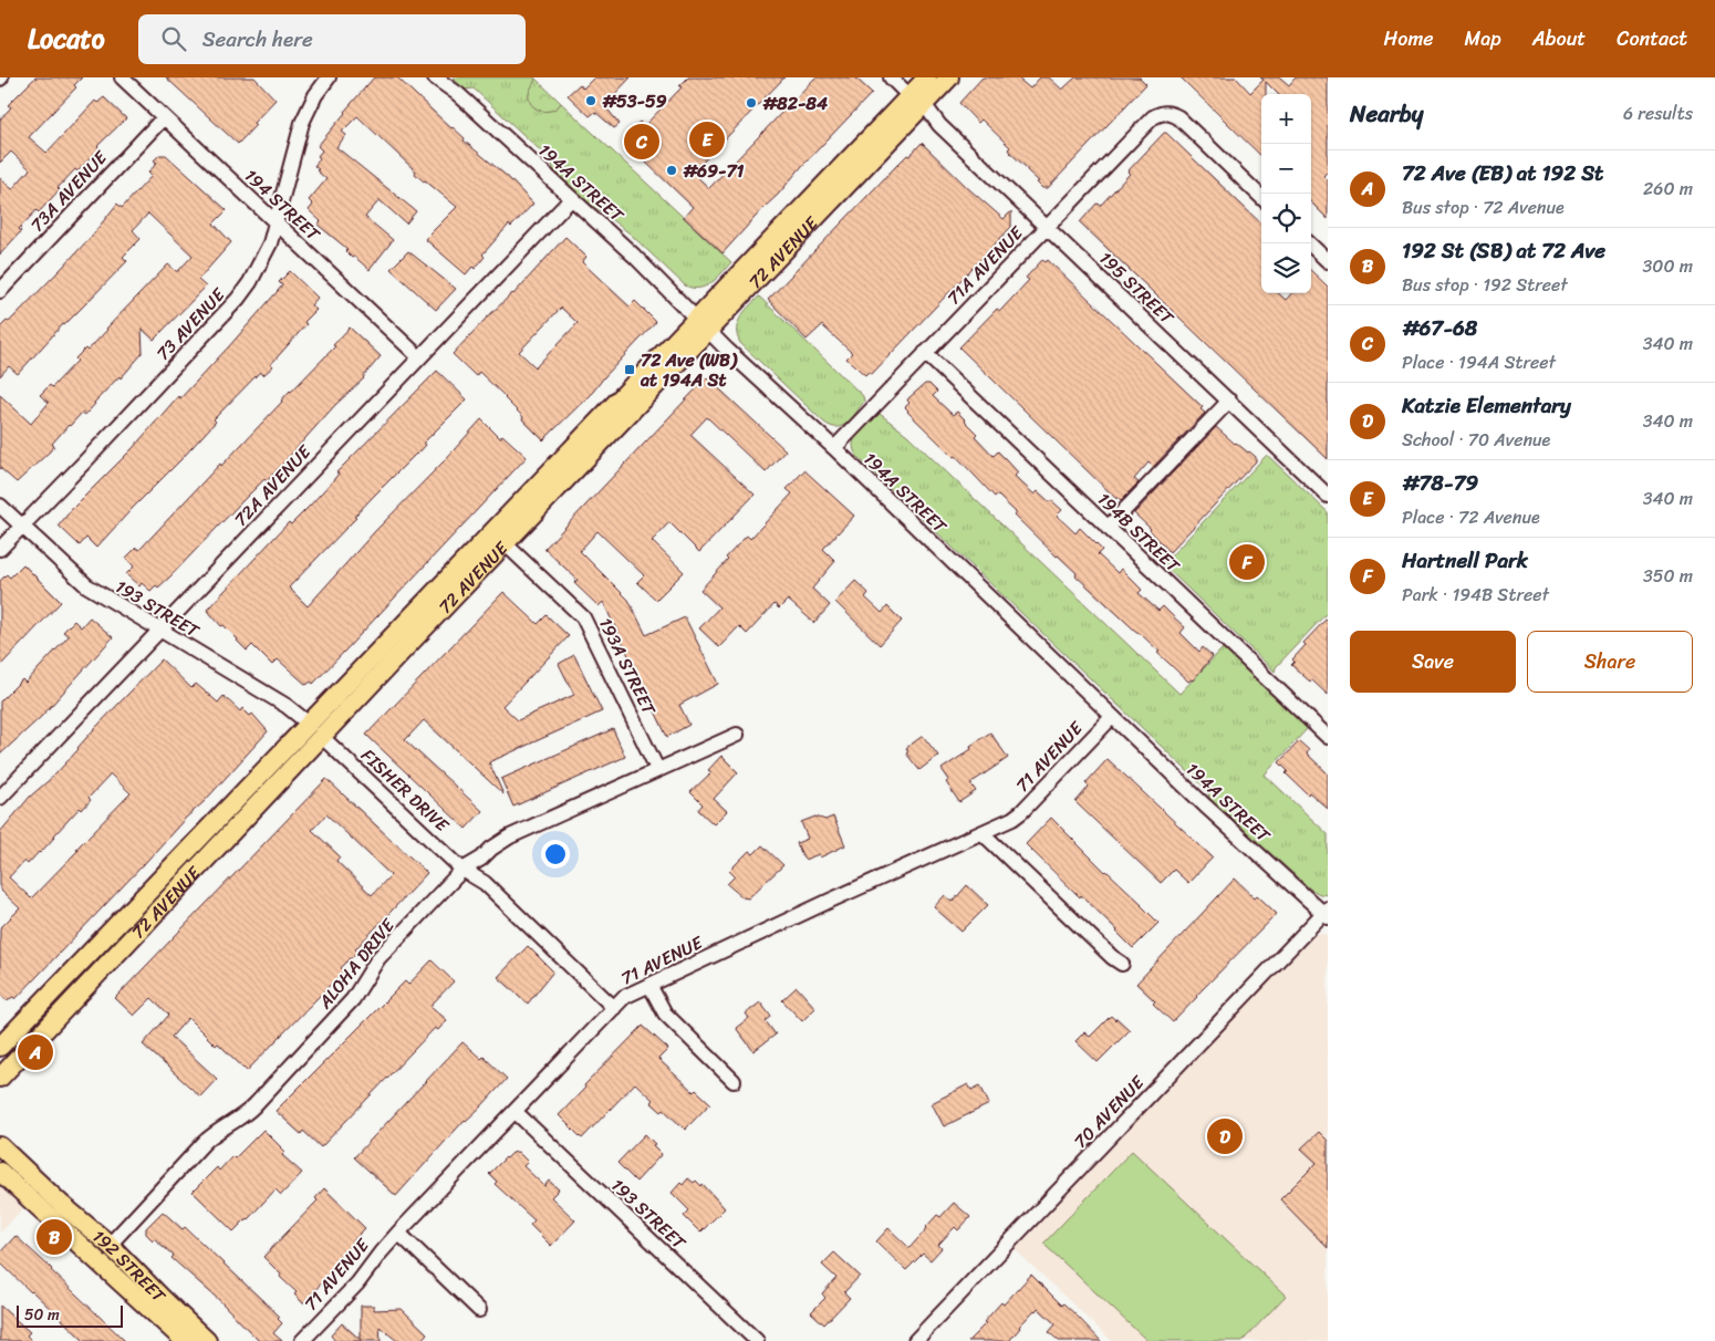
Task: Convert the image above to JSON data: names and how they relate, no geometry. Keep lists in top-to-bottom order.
{
  "streets": {
    "main road": ["72 AVENUE", "192 STREET"],
    "street": [
      "194A STREET",
      "73A AVENUE",
      "194 STREET",
      "71A AVENUE",
      "195 STREET",
      "73 AVENUE",
      "72A AVENUE",
      "194B STREET",
      "193 STREET",
      "193A STREET",
      "71 AVENUE",
      "FISHER DRIVE",
      "ALOHA DRIVE",
      "70 AVENUE"
    ]
  },
  "crossings": [
    ["194A STREET", "72 AVENUE"],
    ["194A STREET", "71A AVENUE"],
    ["194A STREET", "72A AVENUE"],
    ["194A STREET", "71 AVENUE"],
    ["194A STREET", "70 AVENUE"],
    ["73A AVENUE", "194 STREET"],
    ["194 STREET", "73 AVENUE"],
    ["194 STREET", "72A AVENUE"],
    ["72 AVENUE", "195 STREET"],
    ["72 AVENUE", "193 STREET"],
    ["72 AVENUE", "193A STREET"],
    ["72 AVENUE", "FISHER DRIVE"],
    ["71A AVENUE", "195 STREET"],
    ["71A AVENUE", "194B STREET"],
    ["73 AVENUE", "193 STREET"],
    ["72A AVENUE", "193 STREET"],
    ["193 STREET", "71 AVENUE"],
    ["193A STREET", "ALOHA DRIVE"],
    ["71 AVENUE", "FISHER DRIVE"],
    ["FISHER DRIVE", "ALOHA DRIVE"],
    ["ALOHA DRIVE", "192 STREET"]
  ],
  "places": {
    "other": ["#53-59", "#82-84", "#69-71"],
    "transit": ["72 Ave (WB) at 194A St"]
  },
  "scale_bar": "50 m",
  "page": {
    "header": "Locato",
    "search": "Search here",
    "nav": [
      "Home",
      "Map",
      "About",
      "Contact"
    ],
    "heading": ["Nearby", "6 results"],
    "map_buttons": ["+", "−"],
    "pins": [
      "E",
      "C",
      "F",
      "A",
      "D",
      "B"
    ],
    "list": [
      {
        "mark": "A",
        "name": "72 Ave (EB) at 192 St",
        "note": "Bus stop · 72 Avenue",
        "value": "260 m"
      },
      {
        "mark": "B",
        "name": "192 St (SB) at 72 Ave",
        "note": "Bus stop · 192 Street",
        "value": "300 m"
      },
      {
        "mark": "C",
        "name": "#67-68",
        "note": "Place · 194A Street",
        "value": "340 m"
      },
      {
        "mark": "D",
        "name": "Katzie Elementary",
        "note": "School · 70 Avenue",
        "value": "340 m"
      },
      {
        "mark": "E",
        "name": "#78-79",
        "note": "Place · 72 Avenue",
        "value": "340 m"
      },
      {
        "mark": "F",
        "name": "Hartnell Park",
        "note": "Park · 194B Street",
        "value": "350 m"
      }
    ],
    "buttons": ["Save", "Share"],
    "scale": "50 m"
  }
}
